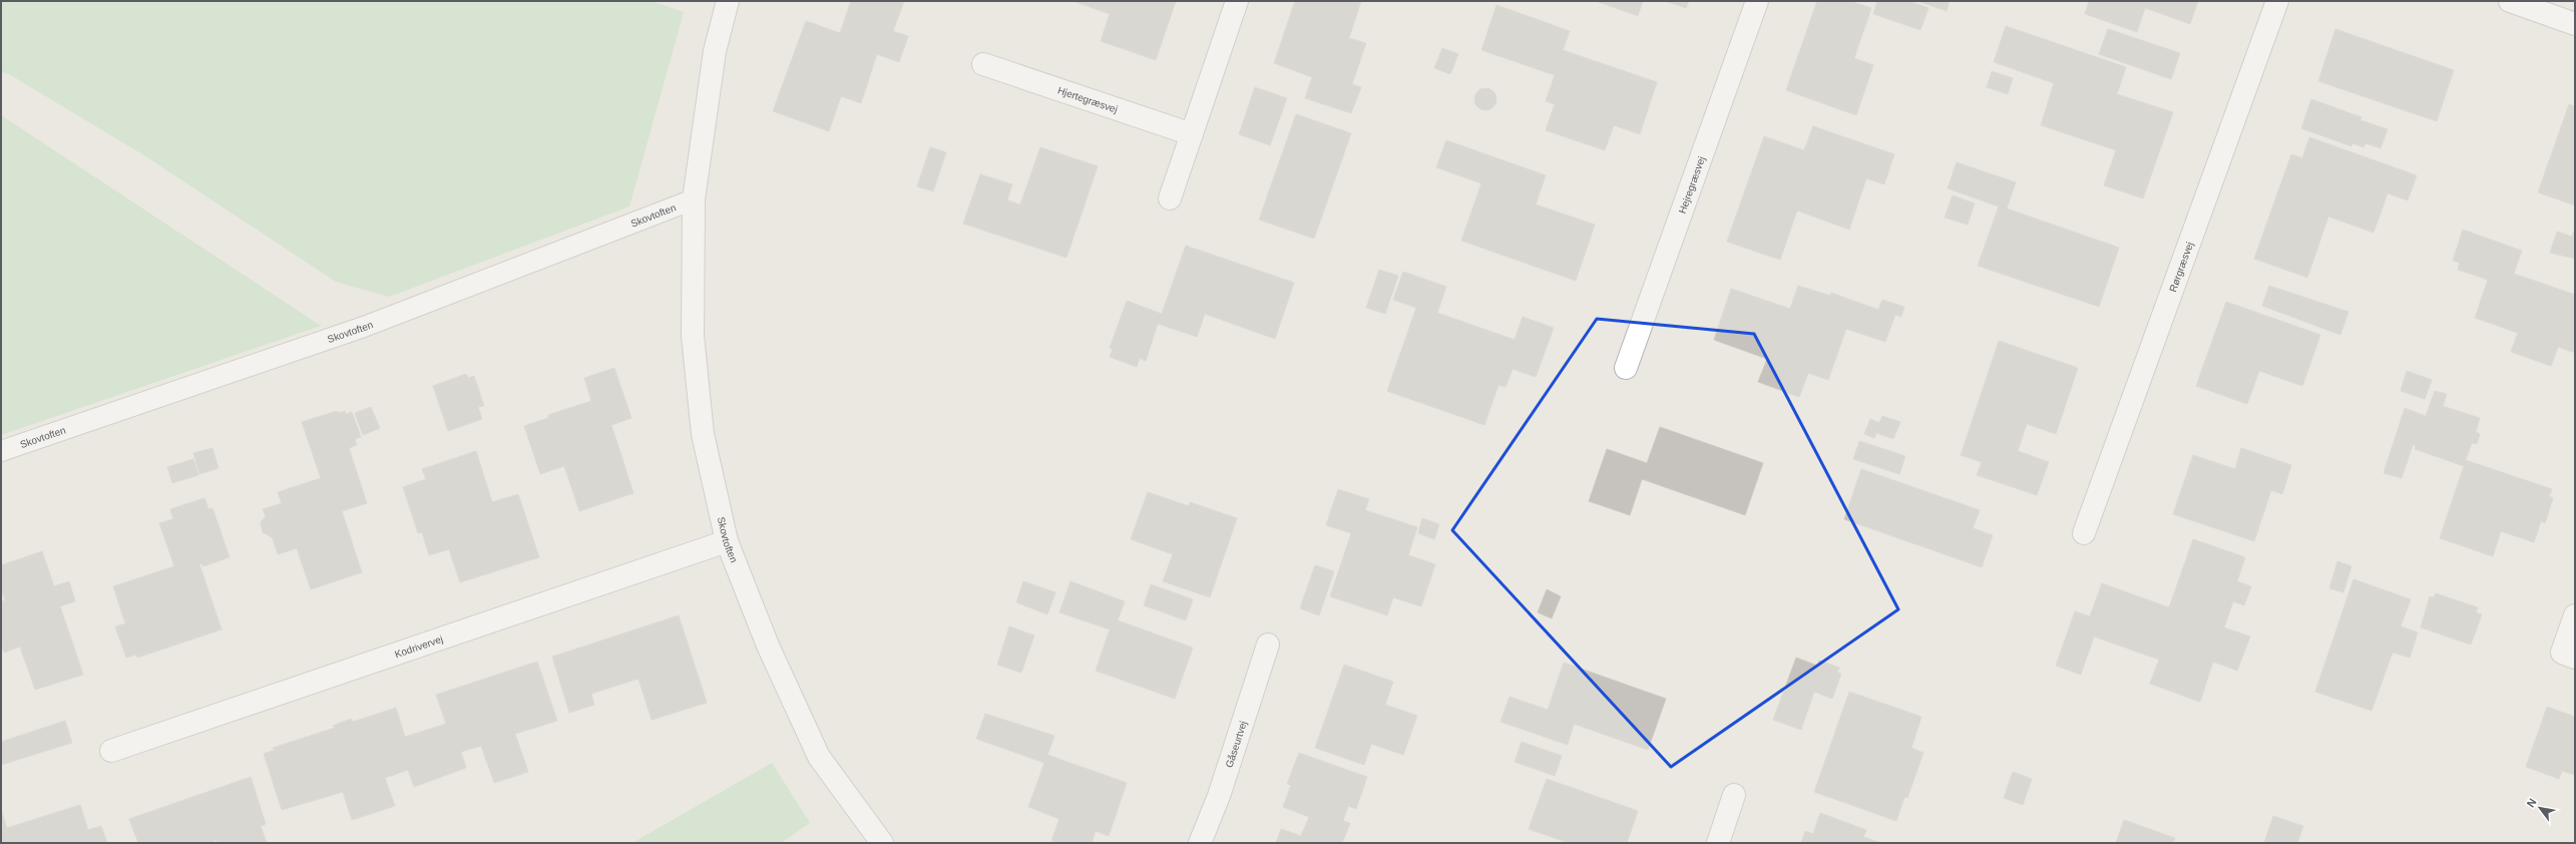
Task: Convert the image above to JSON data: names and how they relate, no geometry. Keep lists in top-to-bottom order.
{
  "streets": {
    "street": [
      "Hjertegræsvej",
      "Hejregræsvej",
      "Skovtoften",
      "Rørgræsvej",
      "Kodrivervej",
      "Gåseurtvej"
    ]
  },
  "crossings": [
    ["Skovtoften", "Kodrivervej"]
  ],
  "north": "top left"
}
